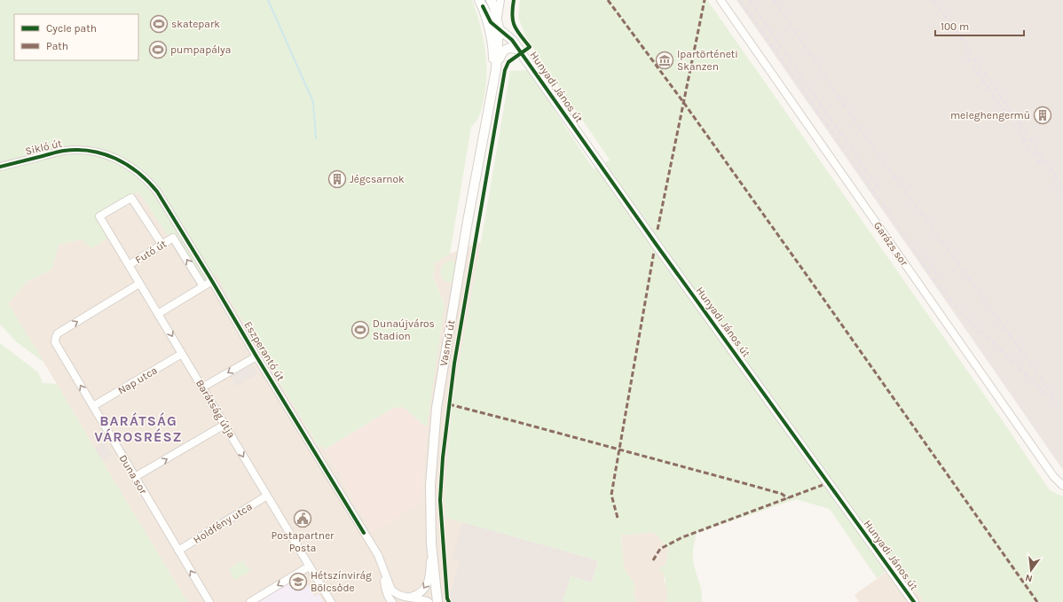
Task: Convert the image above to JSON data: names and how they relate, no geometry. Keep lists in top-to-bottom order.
{
  "streets": {
    "street": [
      "Hunyadi János út",
      "Sikló út",
      "Garázs sor",
      "Futó út",
      "Vasmű út",
      "Eszperantó út",
      "Nap utca",
      "Barátság útja",
      "Duna sor",
      "Holdfény utca"
    ]
  },
  "crossings": [
    ["Sikló út", "Eszperantó út"],
    ["Futó út", "Barátság útja"],
    ["Nap utca", "Barátság útja"],
    ["Nap utca", "Duna sor"],
    ["Barátság útja", "Duna sor"],
    ["Barátság útja", "Holdfény utca"],
    ["Duna sor", "Holdfény utca"]
  ],
  "one_way": ["Futó út"],
  "districts": ["BARÁTSÁG VÁROSRÉSZ"],
  "places": {
    "sports": ["skatepark", "pumpapálya", "Dunaújváros Stadion"],
    "museum": ["Ipartörténeti Skanzen"],
    "building": ["meleghengermű", "Jégcsarnok"],
    "public building": ["Postapartner Posta"],
    "school or university": ["Hétszínvirág Bölcsőde"]
  },
  "legend": ["Cycle path", "Path"],
  "scale_bar": "100 m",
  "north": "bottom"
}
